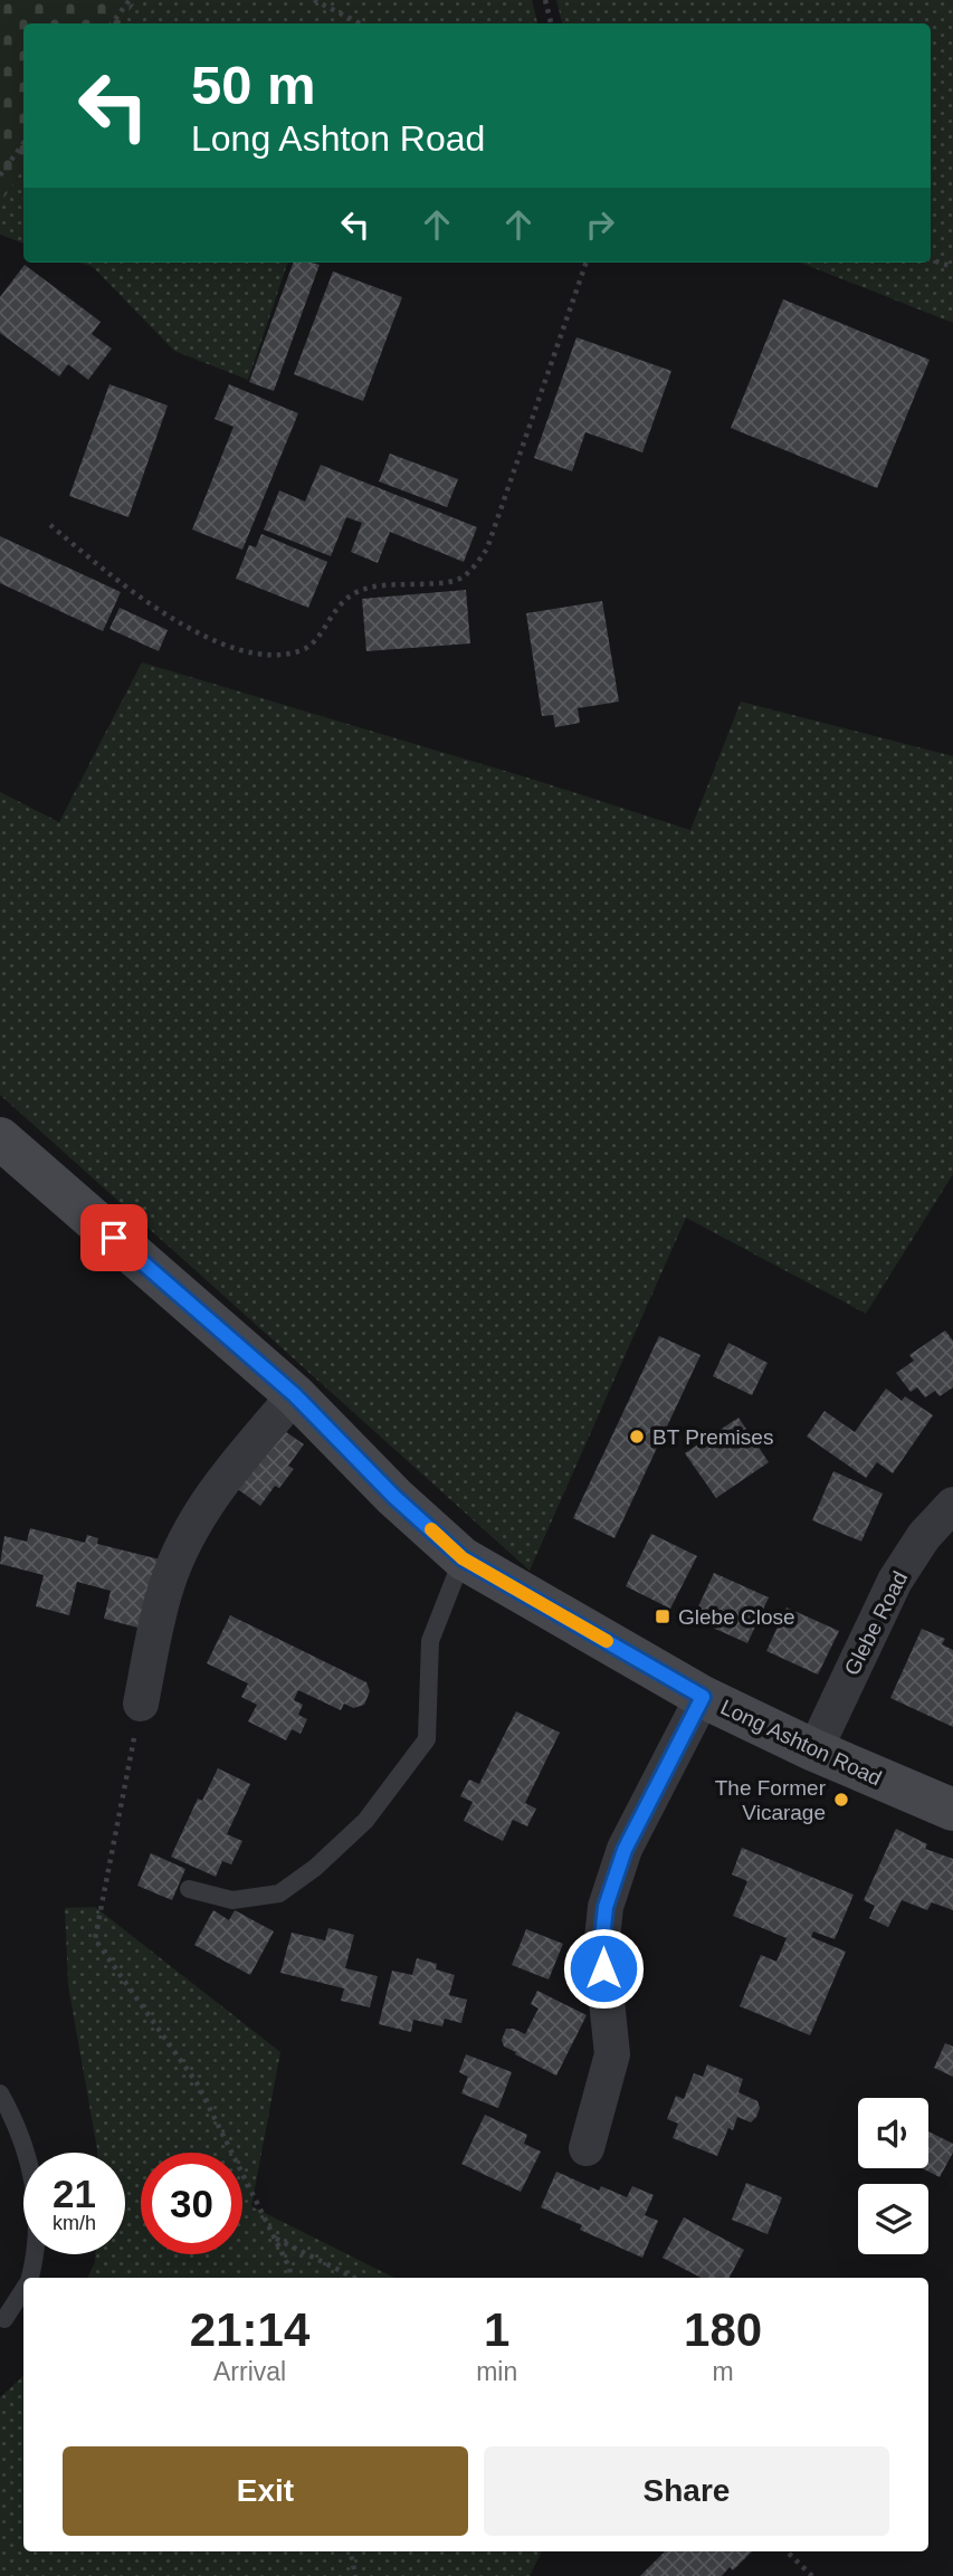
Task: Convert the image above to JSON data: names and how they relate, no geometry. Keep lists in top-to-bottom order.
{
  "streets": {
    "street": ["Glebe Road", "Long Ashton Road"]
  },
  "crossings": [
    ["Glebe Road", "Long Ashton Road"]
  ],
  "places": {
    "other": ["BT Premises", "The Former Vicarage"],
    "transit": ["Glebe Close"]
  },
  "page": {
    "turn": ["50 m", "Long Ashton Road"],
    "speed": "21 km/h",
    "limit": "30",
    "eta": [
      "21:14",
      "Arrival",
      "1",
      "min",
      "180",
      "m"
    ],
    "buttons": ["Exit", "Share"]
  }
}
